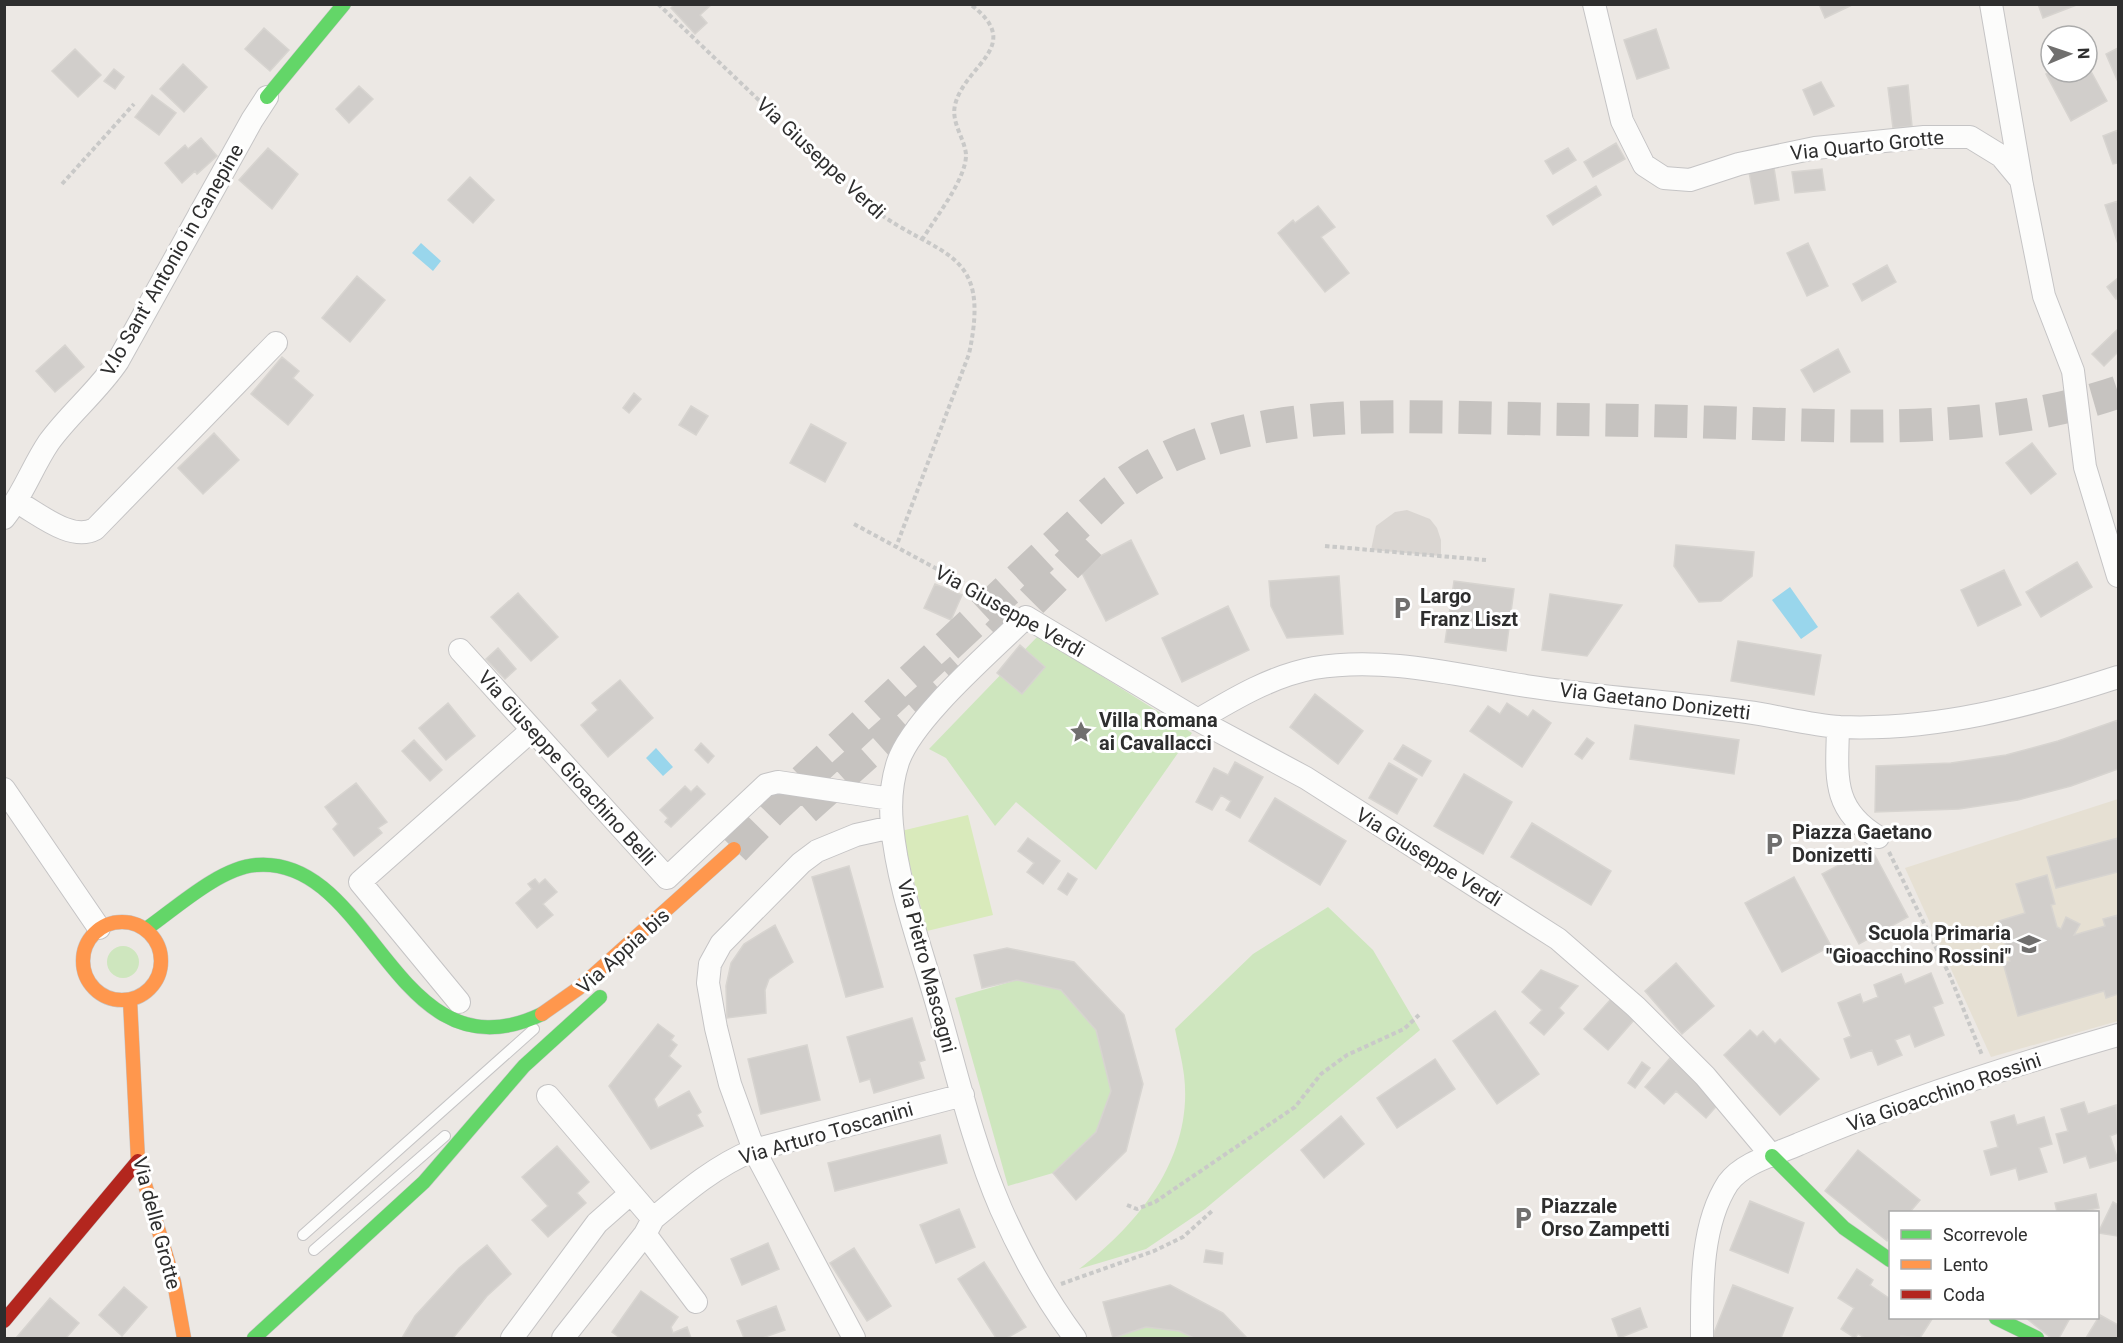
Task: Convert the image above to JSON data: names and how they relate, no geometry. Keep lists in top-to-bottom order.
{
  "streets": {
    "main road": [
      "Via Giuseppe Verdi",
      "V.lo Sant' Antonio in Canepine",
      "Via Appia bis",
      "Via delle Grotte"
    ],
    "street": [
      "Via Quarto Grotte",
      "Via Gaetano Donizetti",
      "Via Giuseppe Gioachino Belli",
      "Via Pietro Mascagni",
      "Via Gioacchino Rossini",
      "Via Arturo Toscanini"
    ]
  },
  "crossings": [
    ["Via Giuseppe Verdi", "Via Gaetano Donizetti"],
    ["Via Giuseppe Verdi", "Via Pietro Mascagni"],
    ["Via Giuseppe Verdi", "Via Gioacchino Rossini"],
    ["Via Giuseppe Gioachino Belli", "Via Pietro Mascagni"],
    ["Via Appia bis", "Via delle Grotte"],
    ["Via Pietro Mascagni", "Via Arturo Toscanini"]
  ],
  "places": {
    "parking": ["Largo Franz Liszt", "Piazza Gaetano Donizetti", "Piazzale Orso Zampetti"],
    "place": ["Villa Romana ai Cavallacci"],
    "school or university": ["Scuola Primaria \"Gioacchino Rossini\""]
  },
  "legend": ["Scorrevole", "Lento", "Coda"],
  "north": "right"
}
